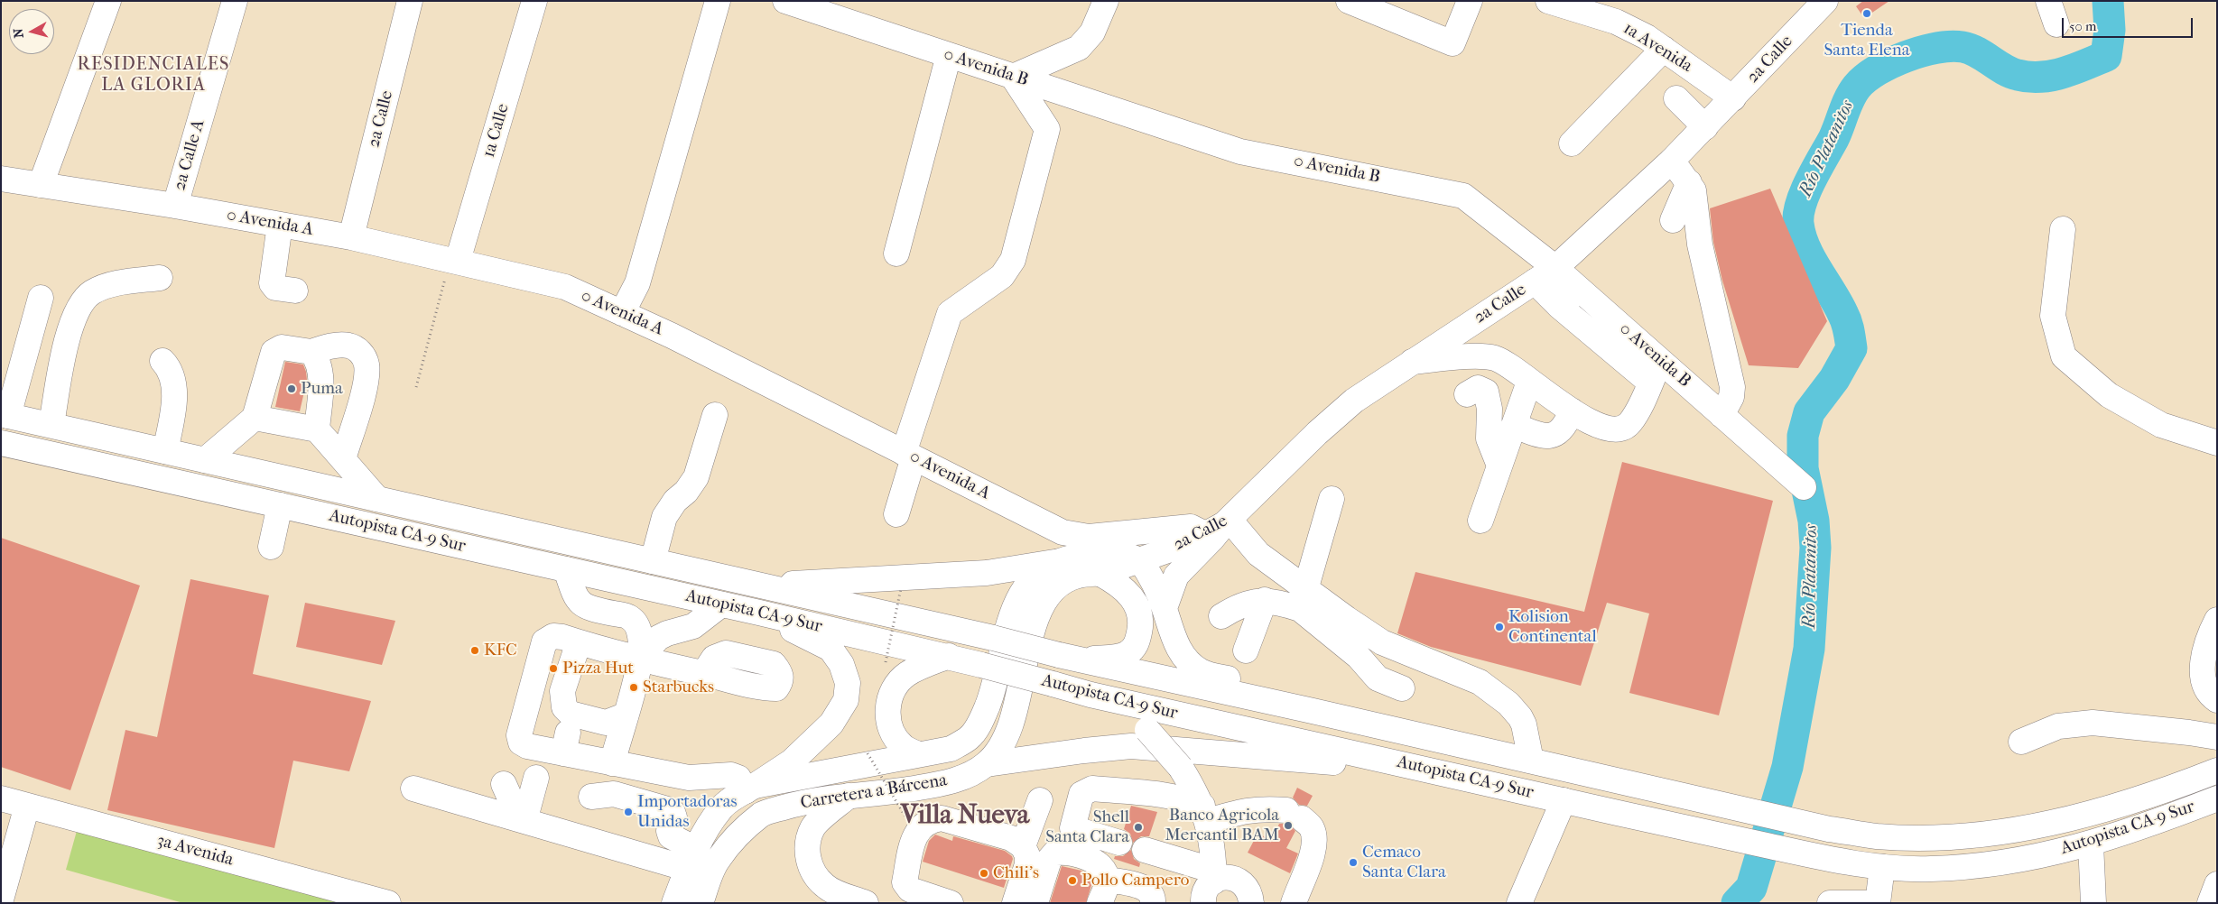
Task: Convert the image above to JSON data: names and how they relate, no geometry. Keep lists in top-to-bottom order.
{
  "streets": {
    "main road": [
      "1a Avenida",
      "2a Calle",
      "0 Avenida B",
      "1a Calle",
      "2a Calle A",
      "0 Avenida A",
      "Autopista CA-9 Sur",
      "Carretera a Bárcena",
      "3a Avenida"
    ]
  },
  "crossings": [
    ["1a Avenida", "2a Calle"],
    ["2a Calle", "0 Avenida B"],
    ["2a Calle", "0 Avenida A"],
    ["2a Calle", "Carretera a Bárcena"],
    ["1a Calle", "0 Avenida A"],
    ["2a Calle A", "0 Avenida A"]
  ],
  "districts": ["RESIDENCIALES LA GLORIA", "Villa Nueva"],
  "water": ["Río Platanitos"],
  "places": [
    "Tienda Santa Elena",
    "Puma",
    "Kolision Continental",
    "KFC",
    "Pizza Hut",
    "Starbucks",
    "Importadoras Unidas",
    "Banco Agricola Mercantil BAM",
    "Shell Santa Clara",
    "Cemaco Santa Clara",
    "Chili's",
    "Pollo Campero"
  ],
  "scale_bar": "50 m",
  "north": "left"
}
